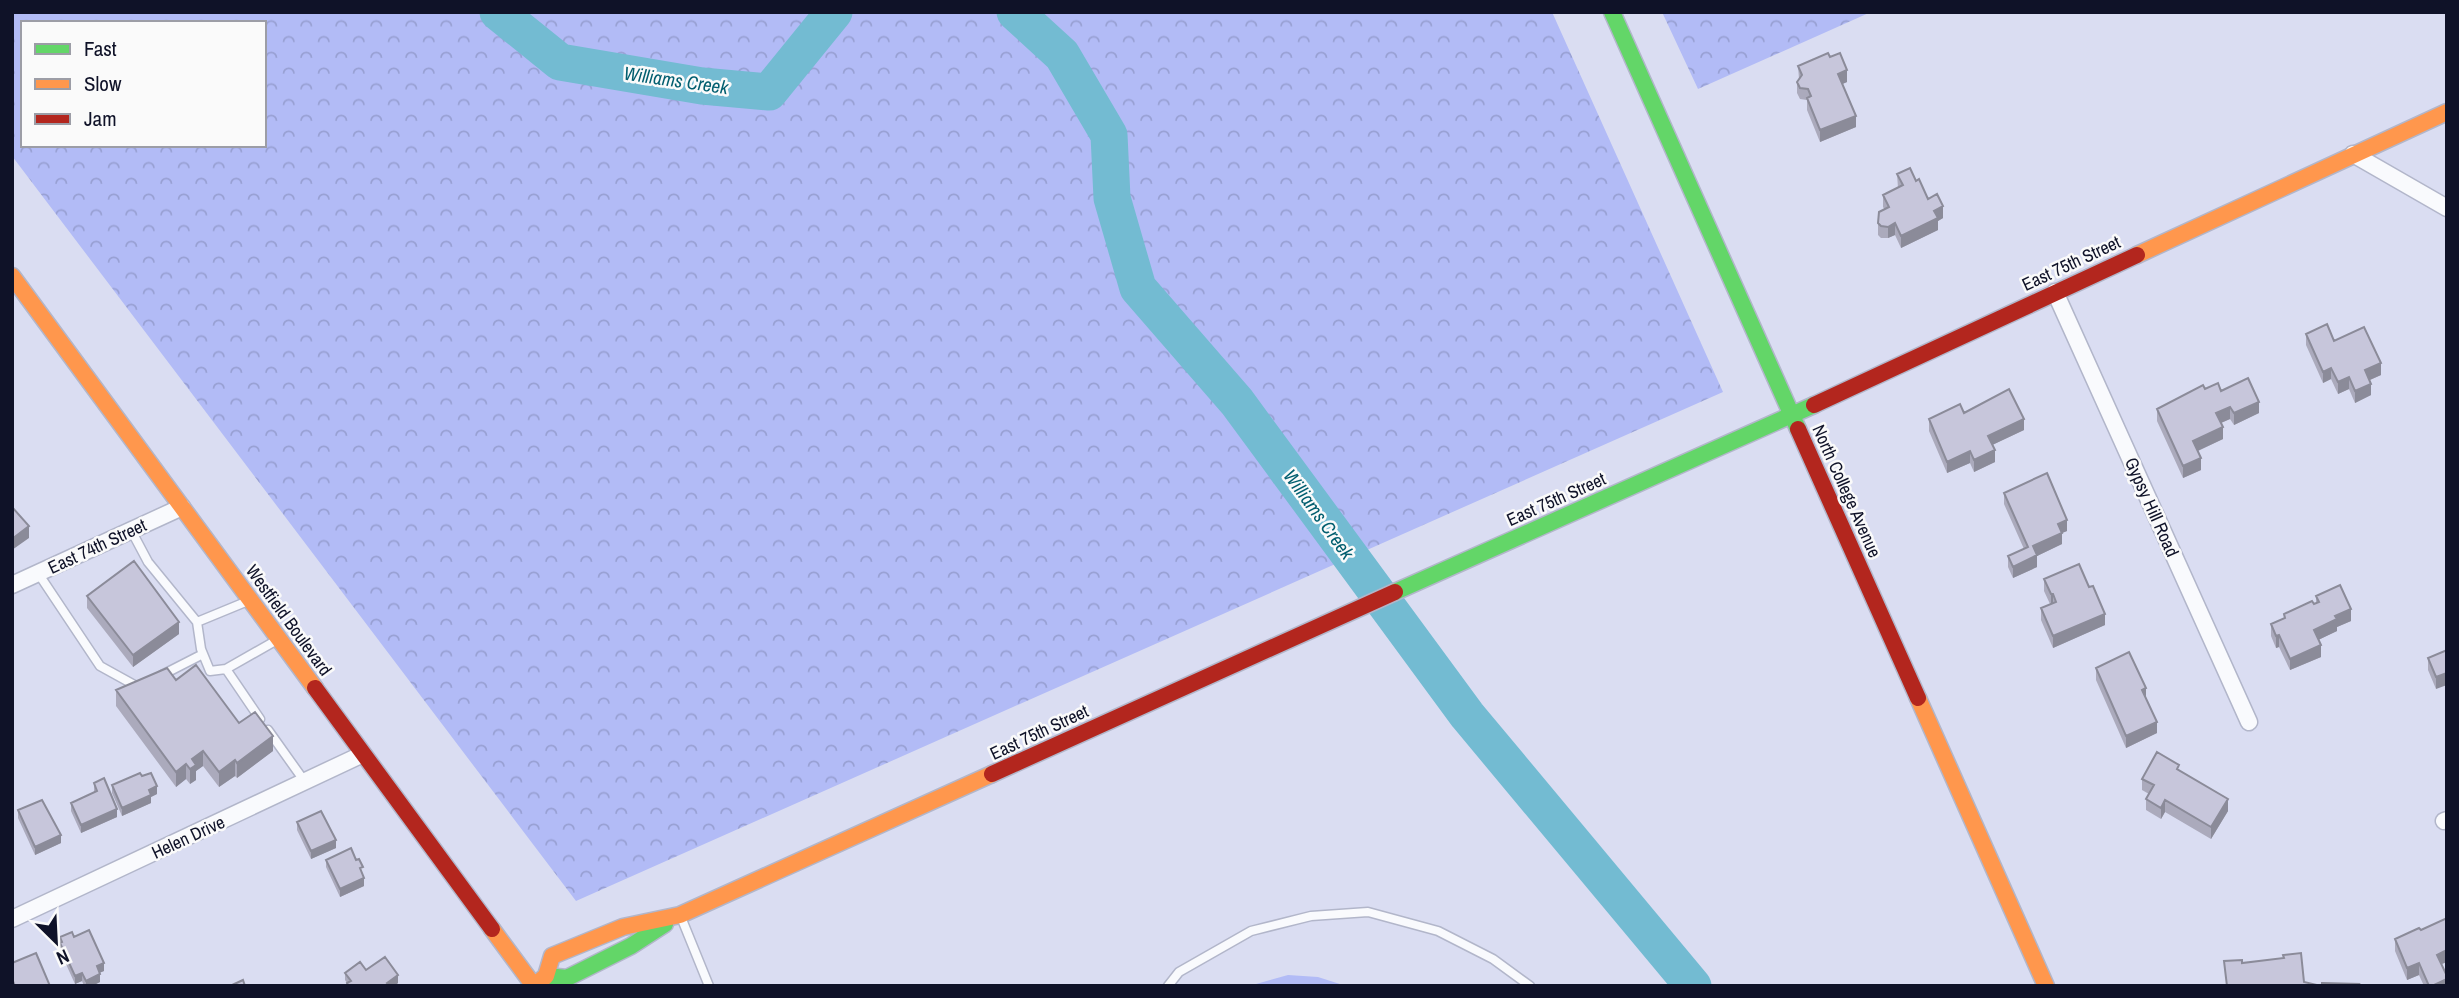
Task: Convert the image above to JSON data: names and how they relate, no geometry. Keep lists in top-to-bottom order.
{
  "streets": {
    "street": [
      "East 75th Street",
      "North College Avenue",
      "Gypsy Hill Road",
      "East 74th Street",
      "Westfield Boulevard",
      "Helen Drive"
    ]
  },
  "crossings": [
    ["East 75th Street", "North College Avenue"],
    ["East 75th Street", "Gypsy Hill Road"],
    ["East 75th Street", "Westfield Boulevard"],
    ["East 74th Street", "Westfield Boulevard"],
    ["Westfield Boulevard", "Helen Drive"]
  ],
  "water": ["Williams Creek"],
  "legend": ["Fast", "Slow", "Jam"],
  "north": "bottom right"
}
